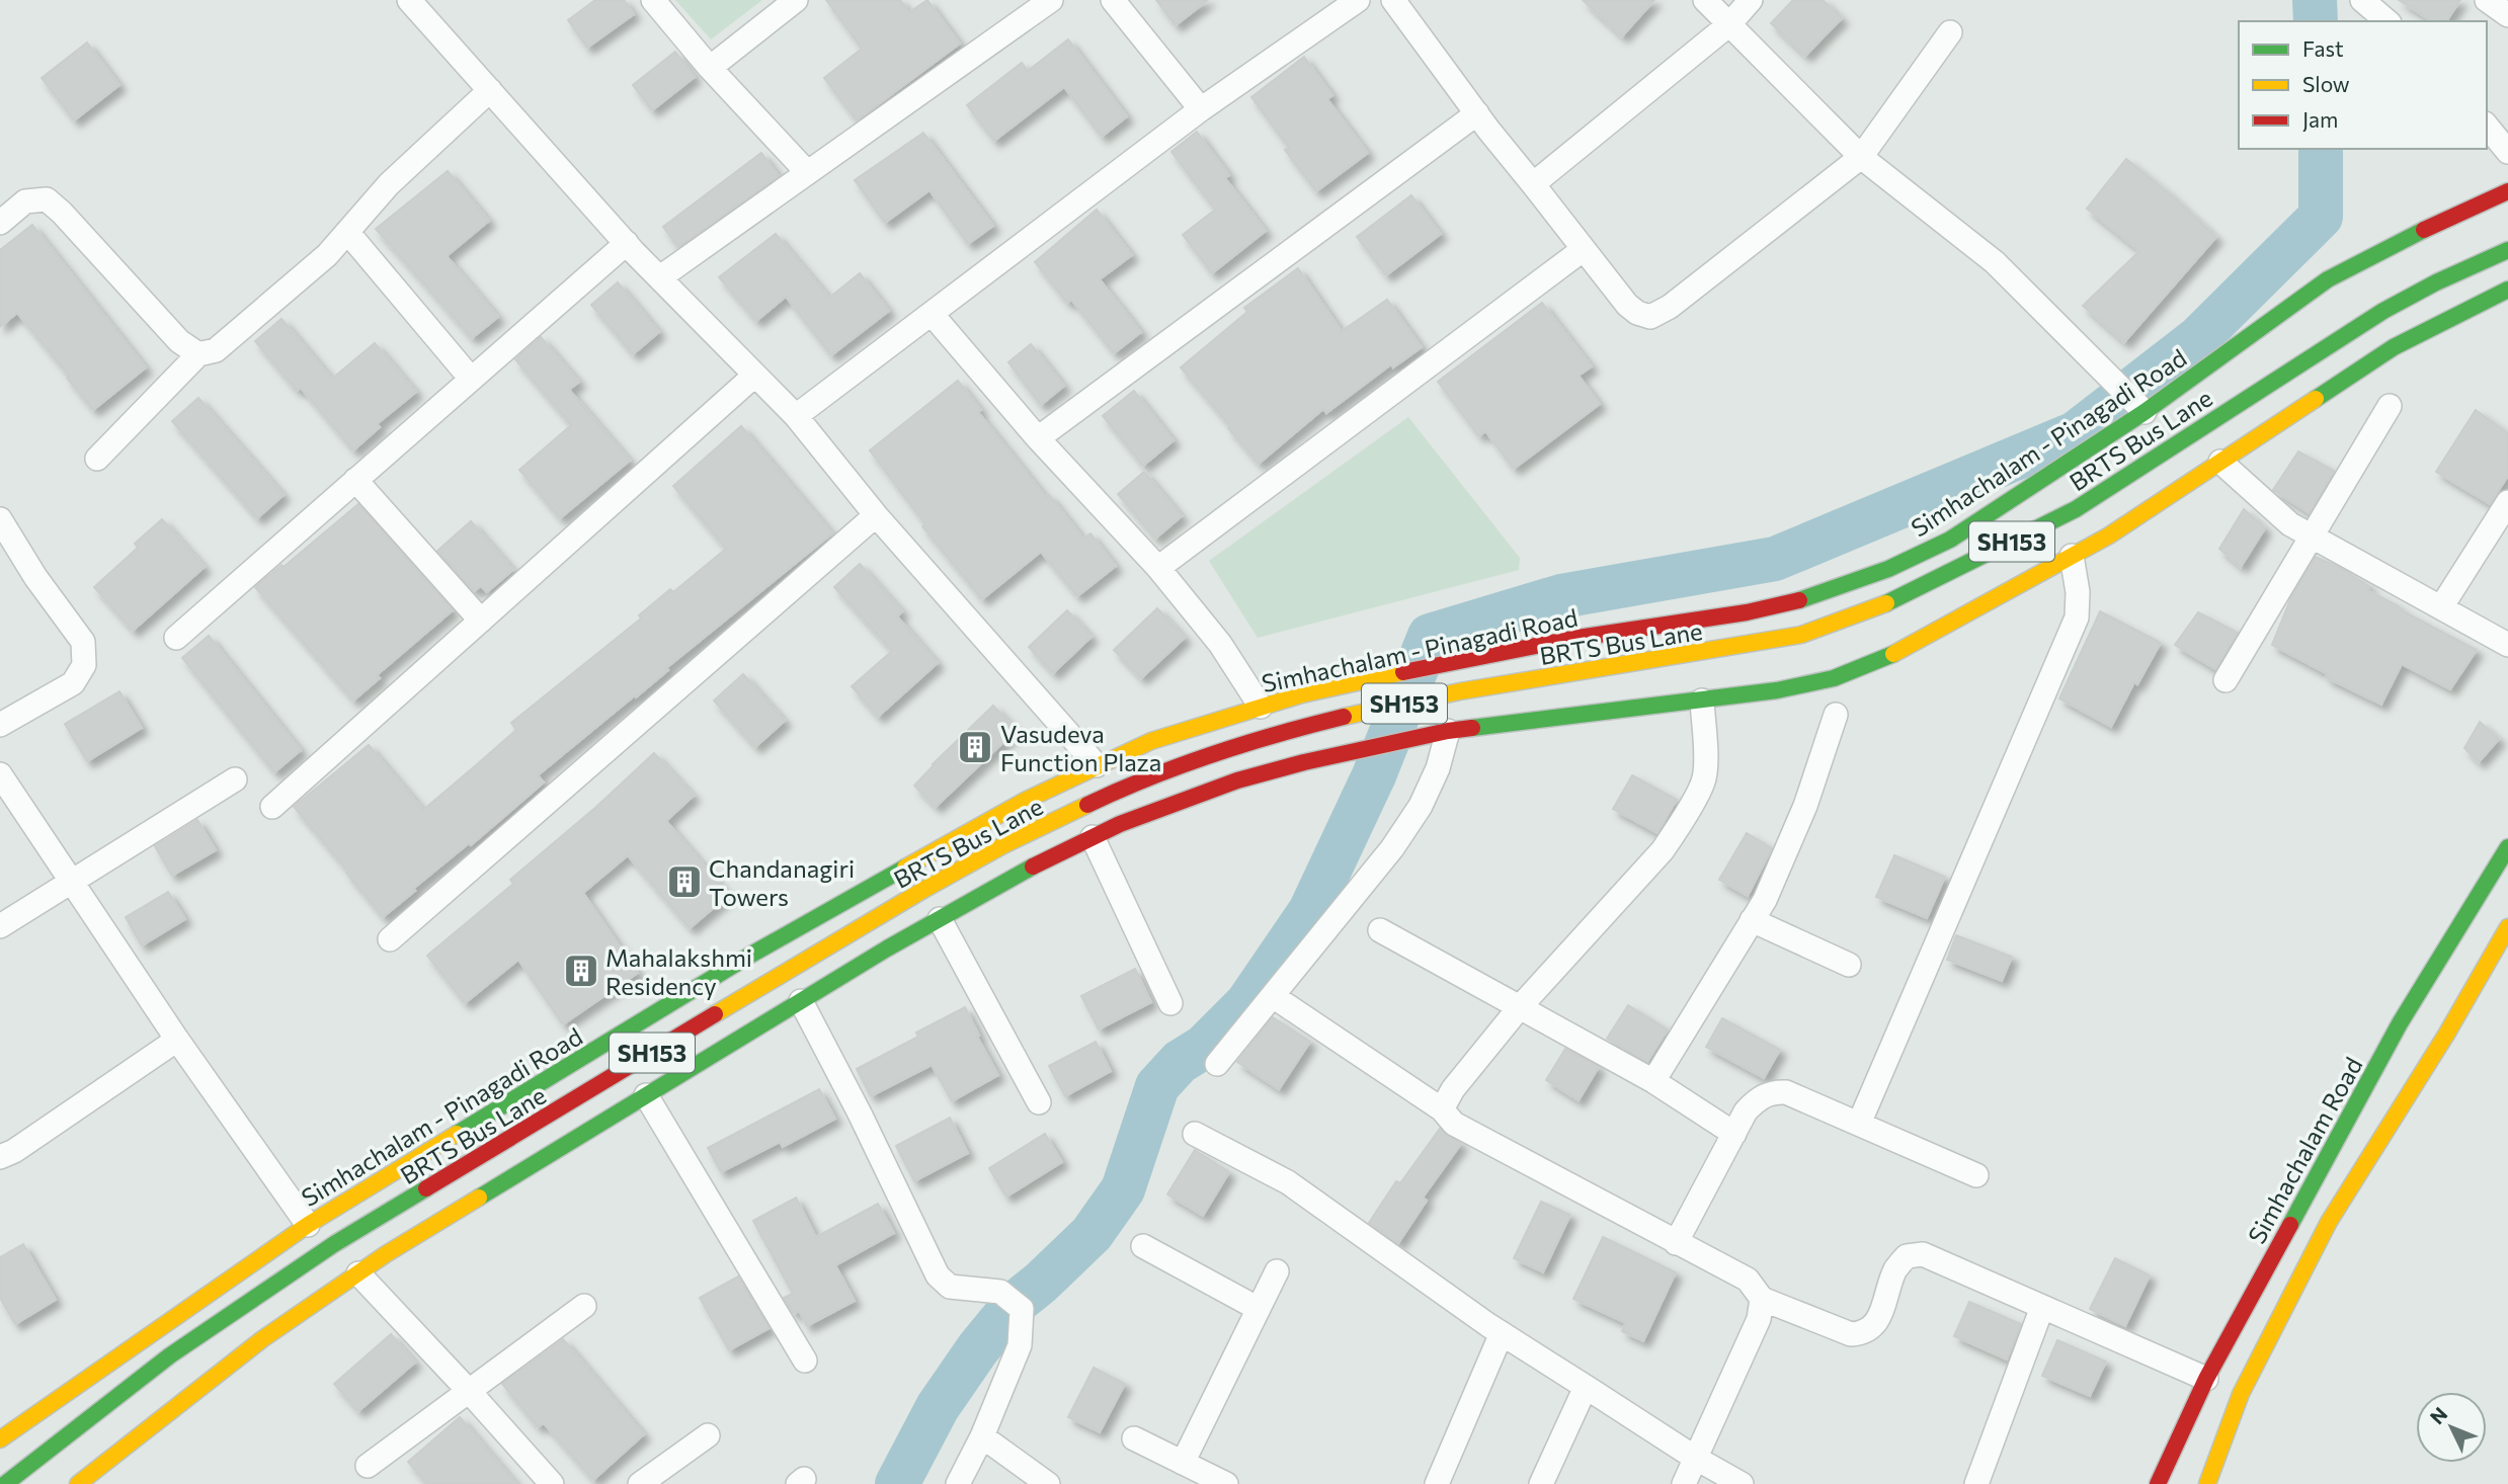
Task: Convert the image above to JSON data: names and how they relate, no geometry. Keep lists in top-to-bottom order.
{
  "streets": {
    "main road": [
      "BRTS Bus Lane",
      "Simhachalam - Pinagadi Road",
      "SH153",
      "Simhachalam Road"
    ]
  },
  "places": {
    "building": ["Vasudeva Function Plaza", "Chandanagiri Towers", "Mahalakshmi Residency"]
  },
  "legend": ["Fast", "Slow", "Jam"],
  "north": "top left"
}
